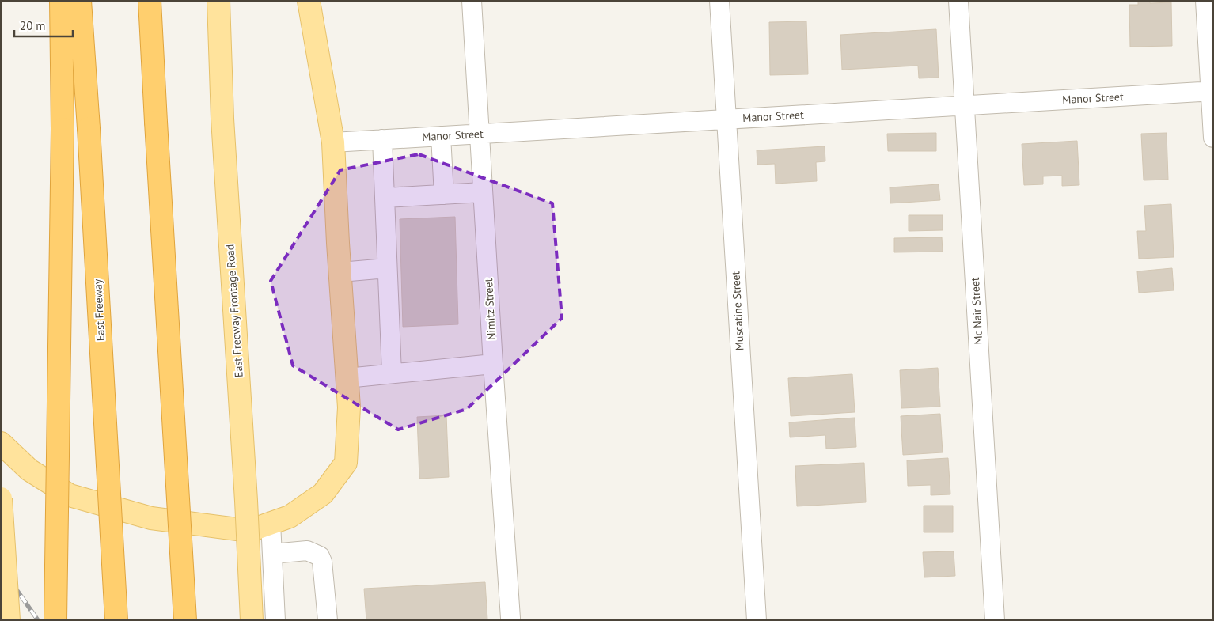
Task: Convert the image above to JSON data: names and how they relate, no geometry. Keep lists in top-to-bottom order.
{
  "streets": {
    "highway": ["East Freeway"],
    "main road": ["East Freeway Frontage Road"],
    "street": [
      "Manor Street",
      "Nimitz Street",
      "Muscatine Street",
      "Mc Nair Street"
    ]
  },
  "crossings": [
    ["Manor Street", "Nimitz Street"],
    ["Manor Street", "Muscatine Street"],
    ["Manor Street", "Mc Nair Street"]
  ],
  "scale_bar": "20 m"
}
